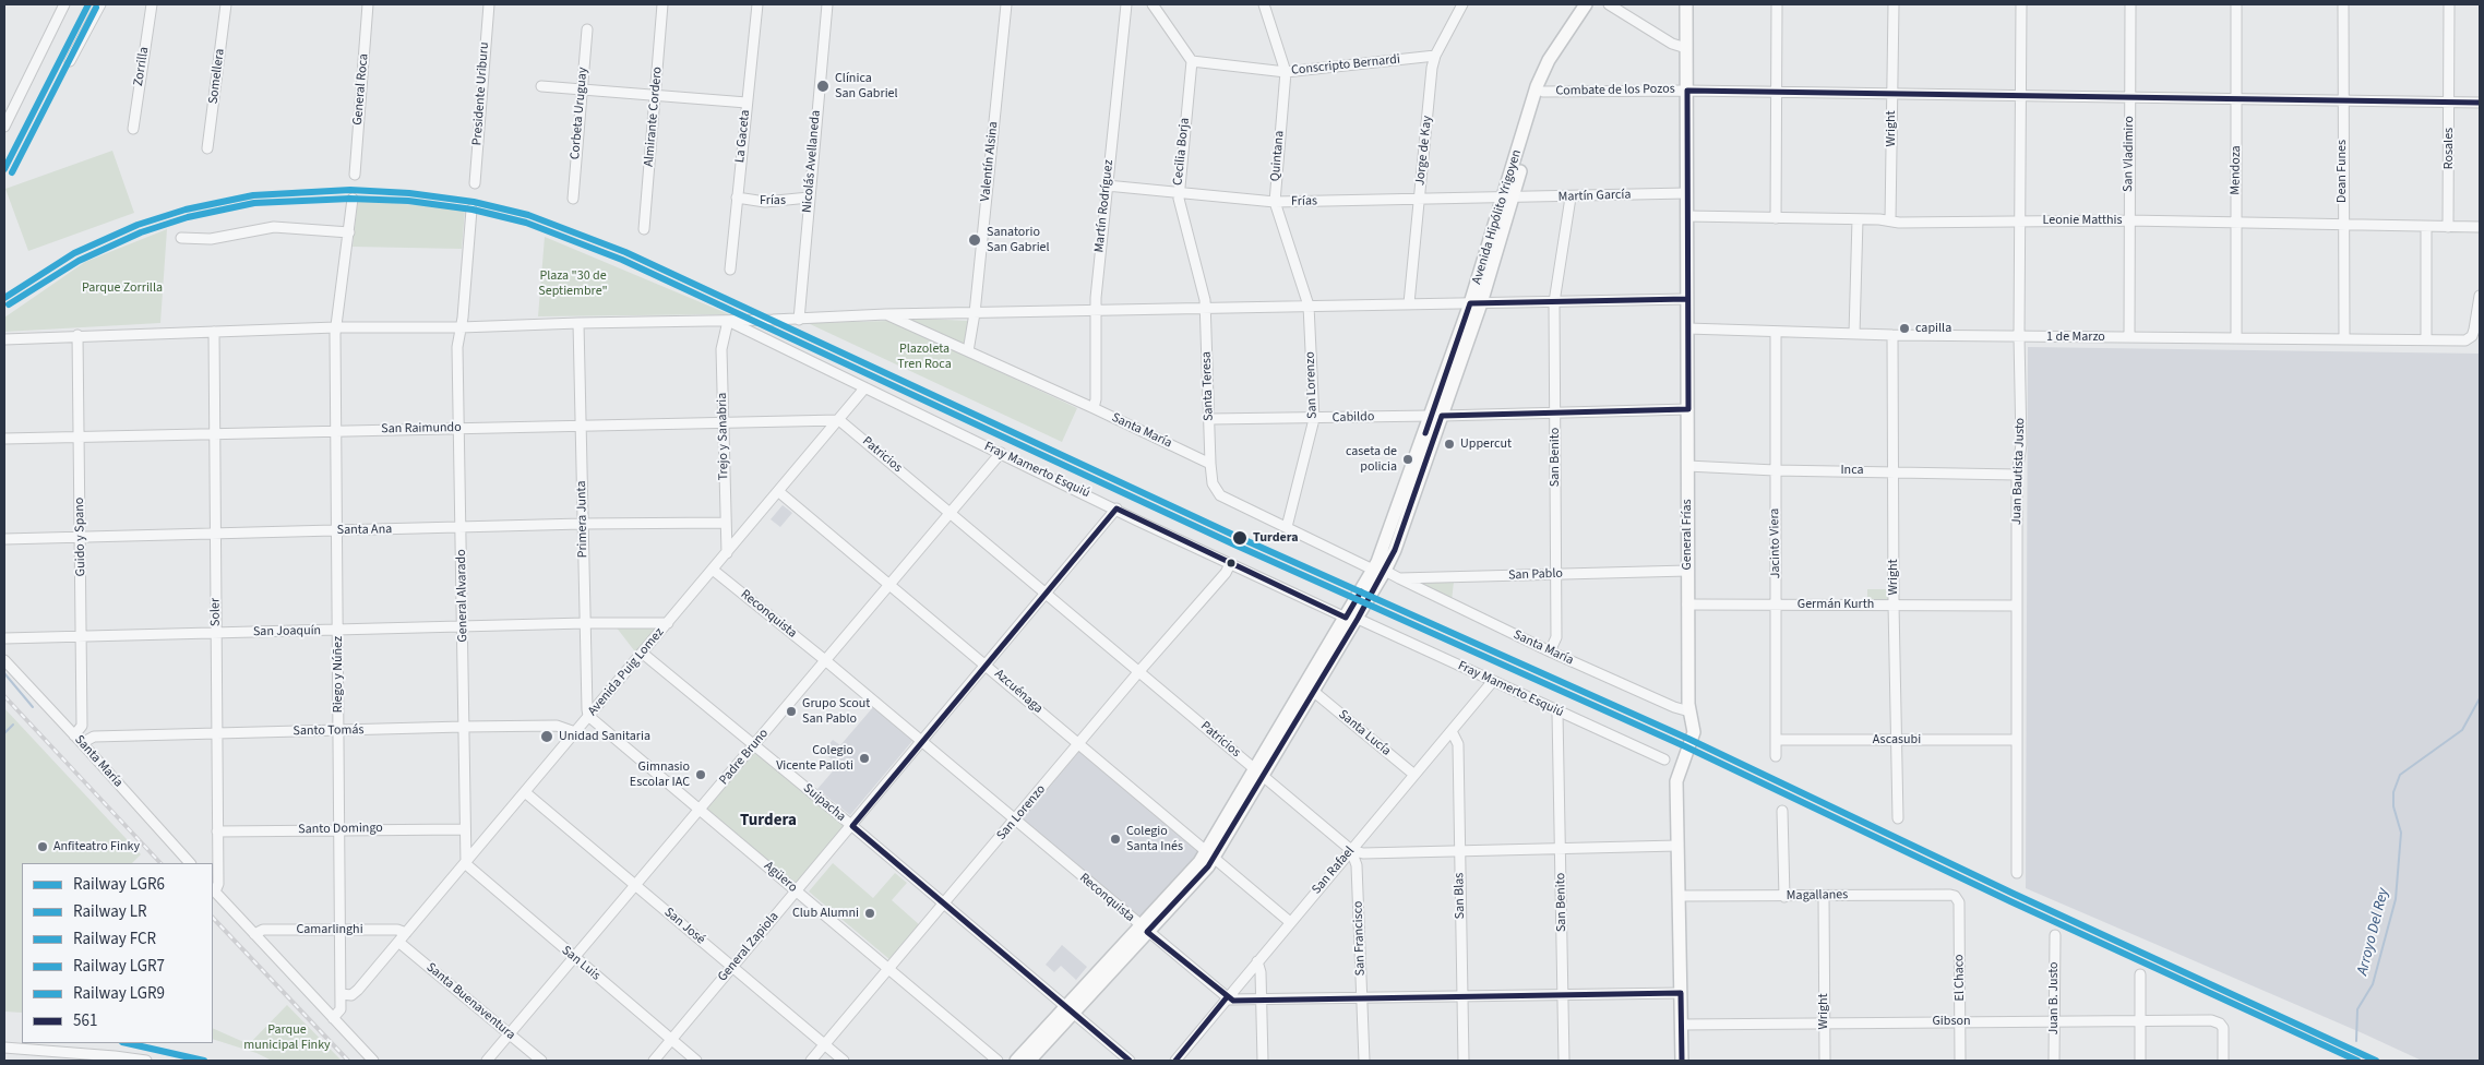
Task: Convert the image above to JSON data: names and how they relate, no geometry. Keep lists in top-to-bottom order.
{
  "streets": {
    "main road": ["Avenida Hipólito Yrigoyen", "General Frías"],
    "street": [
      "Conscripto Bernardi",
      "Zorrilla",
      "Somellera",
      "General Roca",
      "Combate de los Pozos",
      "Presidente Uriburu",
      "Corbeta Uruguay",
      "Almirante Cordero",
      "Wright",
      "La Gaceta",
      "Rosales",
      "Jorge de Kay",
      "Cecilia Borja",
      "San Vladimiro",
      "Quintana",
      "Nicolás Avellaneda",
      "Valentín Alsina",
      "Mendoza",
      "Dean Funes",
      "Martín García",
      "Frías",
      "Martín Rodríguez",
      "Leonie Matthis",
      "1 de Marzo",
      "San Lorenzo",
      "Santa Teresa",
      "Cabildo",
      "San Raimundo",
      "Santa María",
      "Trejo y Sanabria",
      "Patricios",
      "San Benito",
      "Fray Mamerto Esquiú",
      "Inca",
      "Juan Bautista Justo",
      "Primera Junta",
      "Santa Ana",
      "Guido y Spano",
      "Jacinto Viera",
      "San Pablo",
      "General Alvarado",
      "Germán Kurth",
      "Soler",
      "Reconquista",
      "San Joaquín",
      "Avenida Puig Lomez",
      "Riego y Núñez",
      "Azcuénaga",
      "Santo Tomás",
      "Santa Lucía",
      "Ascasubi",
      "Padre Bruno",
      "Suipacha",
      "Santo Domingo",
      "San Rafael",
      "Agüero",
      "San Blas",
      "Magallanes",
      "San José",
      "Camarlinghi",
      "San Francisco",
      "General Zapiola",
      "San Luis",
      "El Chaco",
      "Juan B. Justo",
      "Santa Buenaventura",
      "Gibson"
    ]
  },
  "crossings": [
    ["Conscripto Bernardi", "Jorge de Kay"],
    ["Conscripto Bernardi", "Cecilia Borja"],
    ["Conscripto Bernardi", "Quintana"],
    ["Combate de los Pozos", "Wright"],
    ["Combate de los Pozos", "Rosales"],
    ["Combate de los Pozos", "San Vladimiro"],
    ["Combate de los Pozos", "Mendoza"],
    ["Combate de los Pozos", "Dean Funes"],
    ["Combate de los Pozos", "Avenida Hipólito Yrigoyen"],
    ["Combate de los Pozos", "Juan Bautista Justo"],
    ["Combate de los Pozos", "General Frías"],
    ["Wright", "Leonie Matthis"],
    ["Wright", "1 de Marzo"],
    ["Wright", "Inca"],
    ["Wright", "Germán Kurth"],
    ["Wright", "Ascasubi"],
    ["Wright", "Magallanes"],
    ["Wright", "Gibson"],
    ["La Gaceta", "Frías"],
    ["Rosales", "Leonie Matthis"],
    ["Jorge de Kay", "Frías"],
    ["Cecilia Borja", "Frías"],
    ["Cecilia Borja", "Santa Teresa"],
    ["San Vladimiro", "Leonie Matthis"],
    ["San Vladimiro", "1 de Marzo"],
    ["Quintana", "Frías"],
    ["Quintana", "San Lorenzo"],
    ["Nicolás Avellaneda", "Frías"],
    ["Valentín Alsina", "Santa María"],
    ["Mendoza", "Leonie Matthis"],
    ["Mendoza", "1 de Marzo"],
    ["Dean Funes", "Leonie Matthis"],
    ["Dean Funes", "1 de Marzo"],
    ["Martín García", "Frías"],
    ["Martín García", "Avenida Hipólito Yrigoyen"],
    ["Martín García", "San Benito"],
    ["Martín García", "General Frías"],
    ["Frías", "Martín Rodríguez"],
    ["Frías", "Avenida Hipólito Yrigoyen"],
    ["Martín Rodríguez", "Santa María"],
    ["Avenida Hipólito Yrigoyen", "Cabildo"],
    ["Avenida Hipólito Yrigoyen", "Patricios"],
    ["Avenida Hipólito Yrigoyen", "Fray Mamerto Esquiú"],
    ["Avenida Hipólito Yrigoyen", "San Pablo"],
    ["Avenida Hipólito Yrigoyen", "Reconquista"],
    ["Avenida Hipólito Yrigoyen", "Azcuénaga"],
    ["Avenida Hipólito Yrigoyen", "Santa Lucía"],
    ["Avenida Hipólito Yrigoyen", "Suipacha"],
    ["Leonie Matthis", "Juan Bautista Justo"],
    ["Leonie Matthis", "General Frías"],
    ["1 de Marzo", "Juan Bautista Justo"],
    ["1 de Marzo", "General Frías"],
    ["1 de Marzo", "Jacinto Viera"],
    ["San Lorenzo", "Cabildo"],
    ["San Lorenzo", "Patricios"],
    ["San Lorenzo", "Fray Mamerto Esquiú"],
    ["San Lorenzo", "Reconquista"],
    ["San Lorenzo", "Azcuénaga"],
    ["San Lorenzo", "Suipacha"],
    ["San Lorenzo", "Agüero"],
    ["San Lorenzo", "San José"],
    ["Santa Teresa", "Cabildo"],
    ["Santa Teresa", "Santa María"],
    ["Cabildo", "San Benito"],
    ["Cabildo", "General Frías"],
    ["San Raimundo", "Trejo y Sanabria"],
    ["San Raimundo", "Patricios"],
    ["San Raimundo", "Primera Junta"],
    ["San Raimundo", "Guido y Spano"],
    ["San Raimundo", "General Alvarado"],
    ["San Raimundo", "Soler"],
    ["San Raimundo", "Avenida Puig Lomez"],
    ["San Raimundo", "Riego y Núñez"],
    ["Santa María", "San Benito"],
    ["Santa María", "General Frías"],
    ["Santa María", "Guido y Spano"],
    ["Santa María", "San Pablo"],
    ["Santa María", "Santo Tomás"],
    ["Trejo y Sanabria", "Fray Mamerto Esquiú"],
    ["Trejo y Sanabria", "Santa Ana"],
    ["Trejo y Sanabria", "Avenida Puig Lomez"],
    ["Patricios", "Avenida Puig Lomez"],
    ["Patricios", "Padre Bruno"],
    ["Patricios", "San Rafael"],
    ["Patricios", "San Francisco"],
    ["Patricios", "General Zapiola"],
    ["San Benito", "Fray Mamerto Esquiú"],
    ["San Benito", "San Pablo"],
    ["Fray Mamerto Esquiú", "Avenida Puig Lomez"],
    ["Fray Mamerto Esquiú", "Padre Bruno"],
    ["Fray Mamerto Esquiú", "San Rafael"],
    ["Fray Mamerto Esquiú", "General Zapiola"],
    ["Inca", "Juan Bautista Justo"],
    ["Inca", "General Frías"],
    ["Inca", "Jacinto Viera"],
    ["Juan Bautista Justo", "Germán Kurth"],
    ["Juan Bautista Justo", "Ascasubi"],
    ["Primera Junta", "Santa Ana"],
    ["Primera Junta", "San Joaquín"],
    ["Primera Junta", "Avenida Puig Lomez"],
    ["Primera Junta", "Agüero"],
    ["Santa Ana", "Guido y Spano"],
    ["Santa Ana", "General Alvarado"],
    ["Santa Ana", "Soler"],
    ["Santa Ana", "Riego y Núñez"],
    ["General Frías", "San Pablo"],
    ["General Frías", "Germán Kurth"],
    ["General Frías", "Magallanes"],
    ["General Frías", "Gibson"],
    ["Guido y Spano", "San Joaquín"],
    ["Jacinto Viera", "Germán Kurth"],
    ["Jacinto Viera", "Ascasubi"],
    ["General Alvarado", "San Joaquín"],
    ["General Alvarado", "Avenida Puig Lomez"],
    ["General Alvarado", "Santo Tomás"],
    ["General Alvarado", "Santo Domingo"],
    ["General Alvarado", "San Luis"],
    ["Soler", "San Joaquín"],
    ["Soler", "Santo Tomás"],
    ["Soler", "Santo Domingo"],
    ["Reconquista", "Avenida Puig Lomez"],
    ["Reconquista", "Padre Bruno"],
    ["Reconquista", "San Rafael"],
    ["Reconquista", "General Zapiola"],
    ["San Joaquín", "Avenida Puig Lomez"],
    ["San Joaquín", "Riego y Núñez"],
    ["Avenida Puig Lomez", "Riego y Núñez"],
    ["Avenida Puig Lomez", "Azcuénaga"],
    ["Avenida Puig Lomez", "Santo Tomás"],
    ["Avenida Puig Lomez", "Suipacha"],
    ["Avenida Puig Lomez", "Agüero"],
    ["Avenida Puig Lomez", "San José"],
    ["Avenida Puig Lomez", "Camarlinghi"],
    ["Avenida Puig Lomez", "San Luis"],
    ["Avenida Puig Lomez", "Santa Buenaventura"],
    ["Riego y Núñez", "Santo Tomás"],
    ["Riego y Núñez", "Santo Domingo"],
    ["Riego y Núñez", "Camarlinghi"],
    ["Azcuénaga", "Padre Bruno"],
    ["Azcuénaga", "San Rafael"],
    ["Azcuénaga", "General Zapiola"],
    ["Santa Lucía", "San Rafael"],
    ["Padre Bruno", "Suipacha"],
    ["Padre Bruno", "Agüero"],
    ["Padre Bruno", "San José"],
    ["Padre Bruno", "San Luis"],
    ["Padre Bruno", "Santa Buenaventura"],
    ["Suipacha", "General Zapiola"],
    ["San Rafael", "San Blas"],
    ["San Rafael", "San Francisco"],
    ["Agüero", "General Zapiola"],
    ["Magallanes", "El Chaco"],
    ["San José", "General Zapiola"],
    ["General Zapiola", "San Luis"],
    ["El Chaco", "Gibson"],
    ["Juan B. Justo", "Gibson"]
  ],
  "districts": ["Turdera"],
  "water": ["Arroyo Del Rey"],
  "parks": [
    "Plaza \"30 de Septiembre\"",
    "Parque Zorrilla",
    "Plazoleta Tren Roca",
    "Parque municipal Finky"
  ],
  "places": [
    "Clínica San Gabriel",
    "Sanatorio San Gabriel",
    "capilla",
    "Uppercut",
    "caseta de policia",
    "Turdera",
    "Grupo Scout San Pablo",
    "Unidad Sanitaria",
    "Colegio Vicente Palloti",
    "Gimnasio Escolar IAC",
    "Colegio Santa Inés",
    "Anfiteatro Finky",
    "Club Alumni"
  ],
  "lines": [
    "rail line FCR",
    "rail line LGR7",
    "transit line 561",
    "rail line LGR6",
    "rail line LR",
    "rail line LGR9"
  ],
  "legend": [
    "Railway LGR6",
    "Railway LR",
    "Railway FCR",
    "Railway LGR7",
    "Railway LGR9",
    "561"
  ]
}
